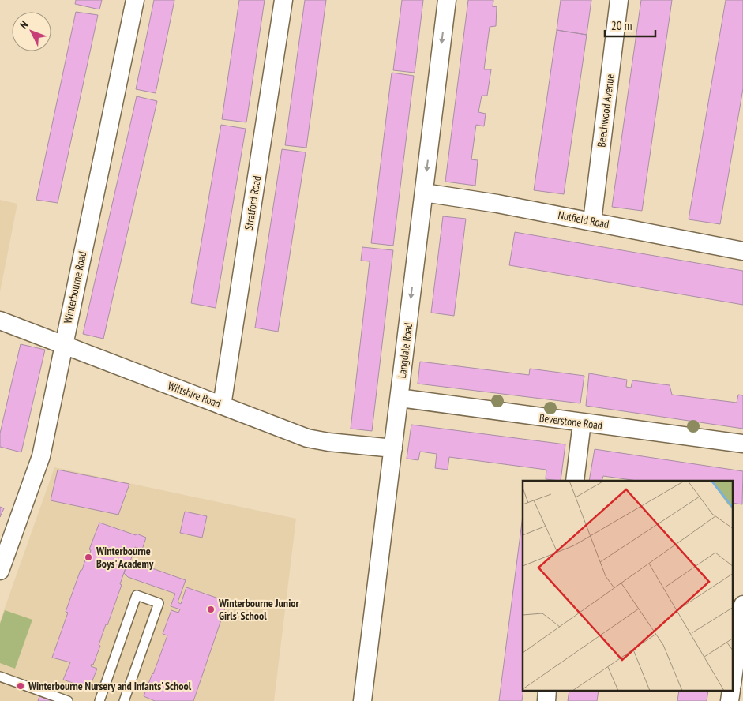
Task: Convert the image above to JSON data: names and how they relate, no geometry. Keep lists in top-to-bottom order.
{
  "streets": {
    "street": [
      "Beechwood Avenue",
      "Stratford Road",
      "Nutfield Road",
      "Winterbourne Road",
      "Langdale Road",
      "Wiltshire Road",
      "Beverstone Road"
    ]
  },
  "crossings": [
    ["Beechwood Avenue", "Nutfield Road"],
    ["Stratford Road", "Wiltshire Road"],
    ["Nutfield Road", "Langdale Road"],
    ["Winterbourne Road", "Wiltshire Road"],
    ["Langdale Road", "Wiltshire Road"],
    ["Langdale Road", "Beverstone Road"]
  ],
  "one_way": ["Langdale Road"],
  "places": ["Winterbourne Boys' Academy", "Winterbourne Junior Girls' School", "Winterbourne Nursery and Infants' School"],
  "scale_bar": "20 m",
  "north": "top left"
}
